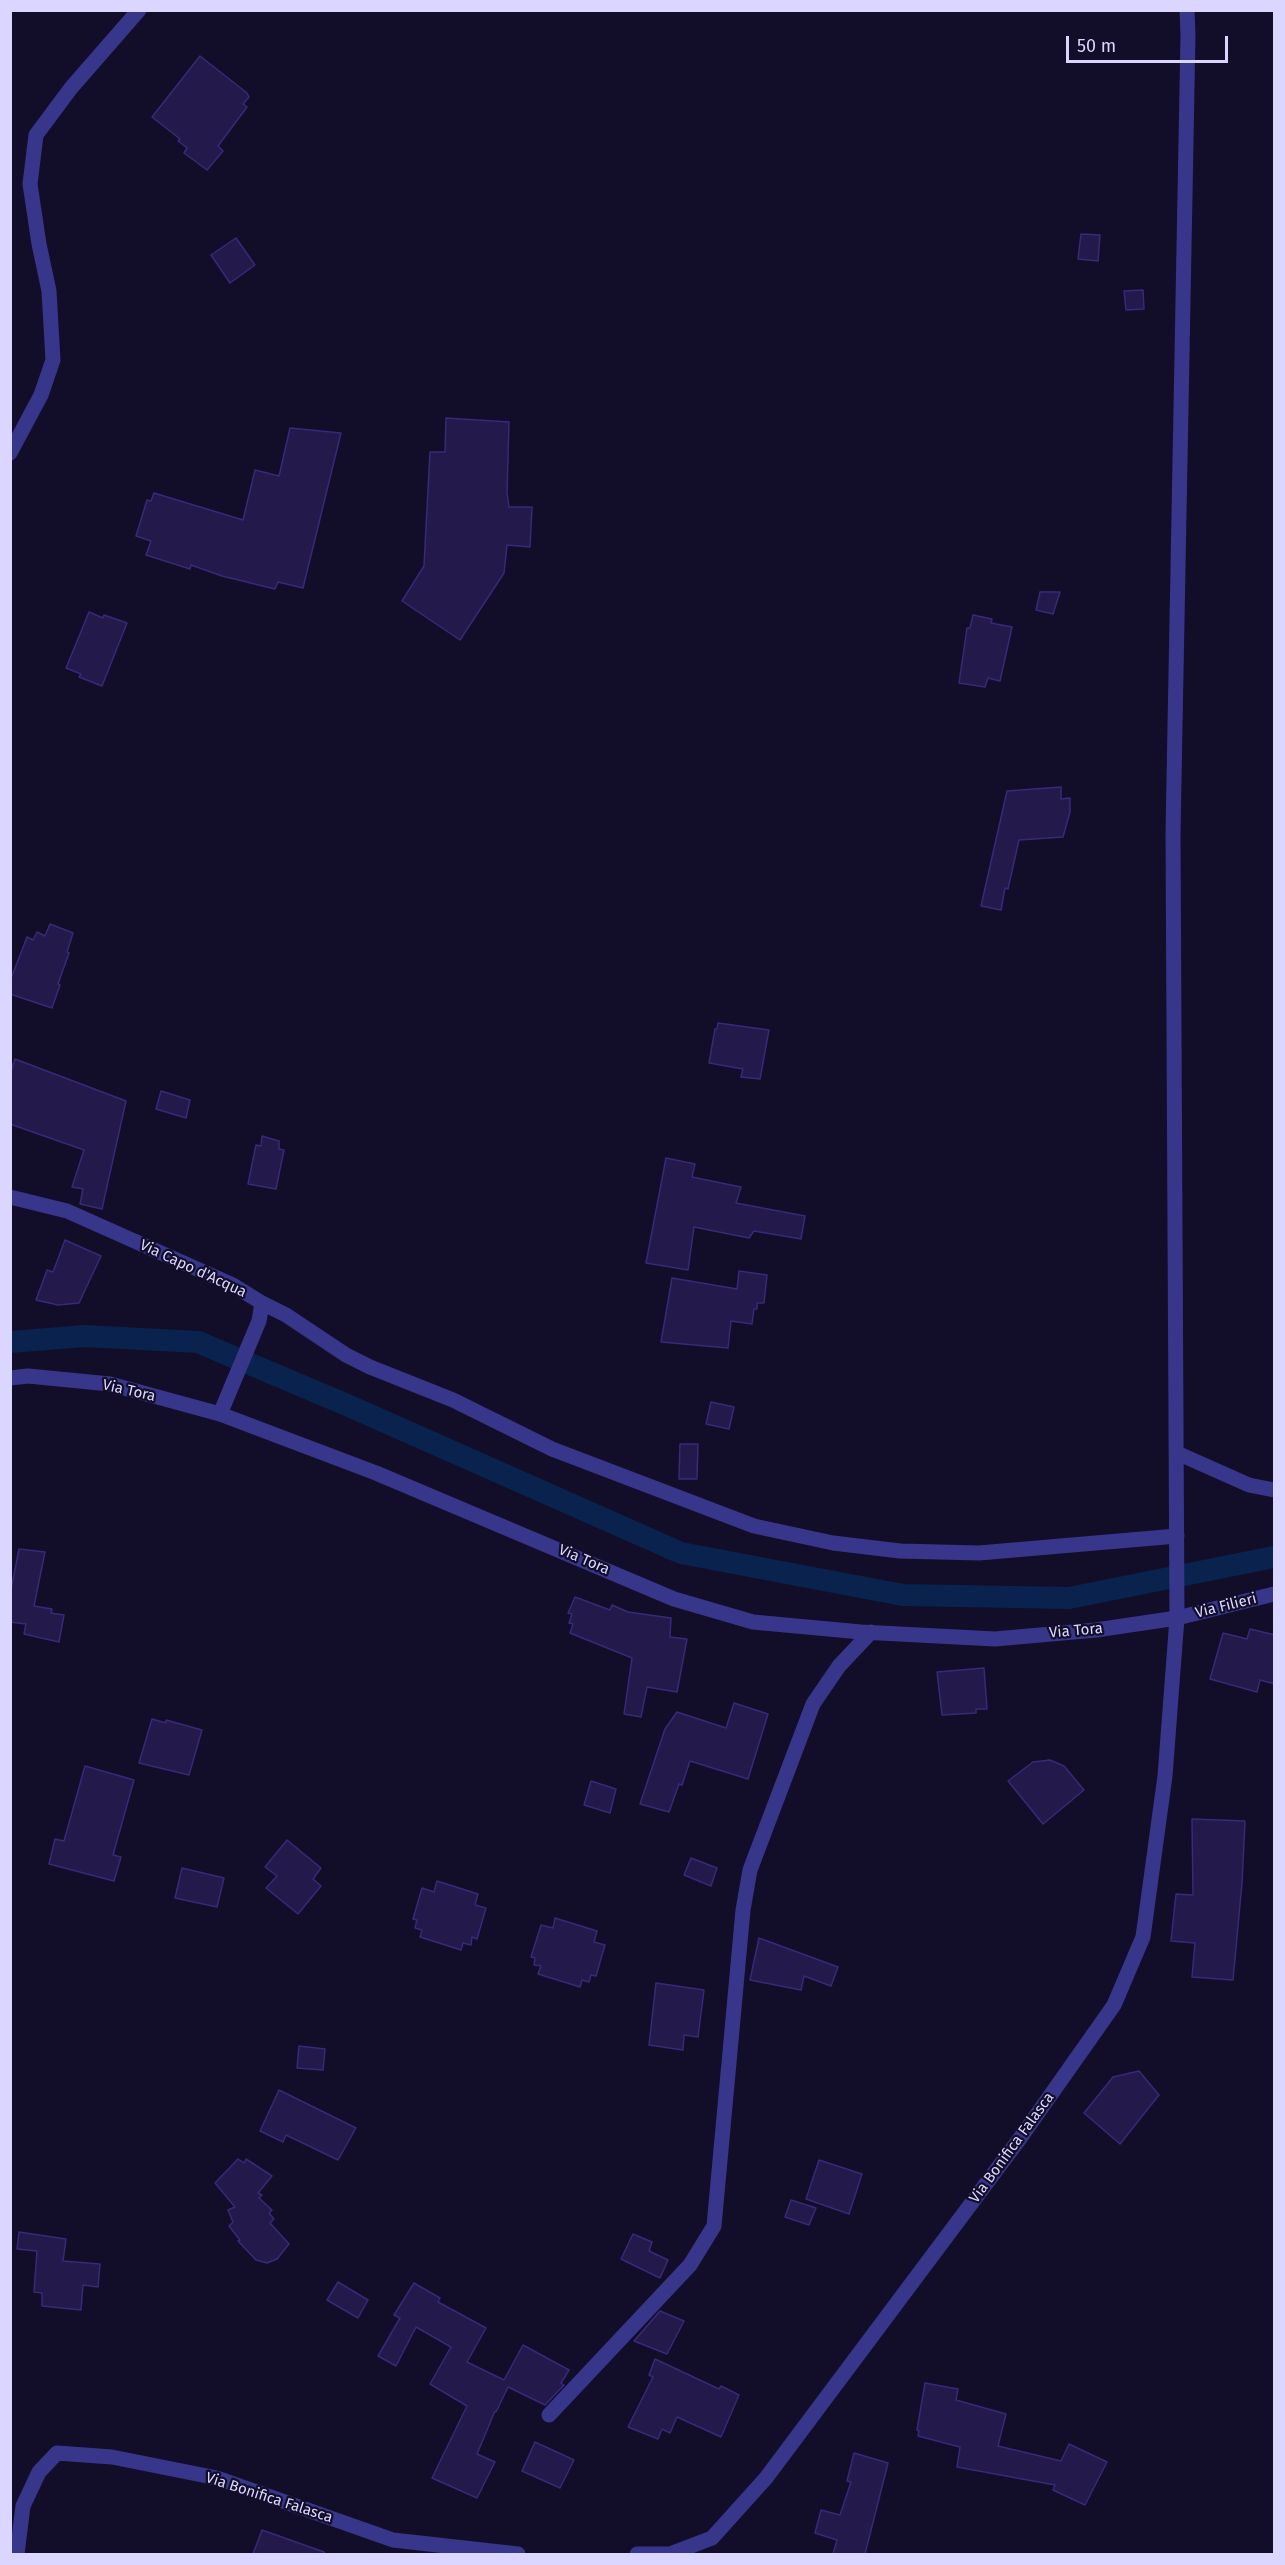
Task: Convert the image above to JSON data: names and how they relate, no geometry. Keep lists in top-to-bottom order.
{
  "streets": {
    "street": [
      "Via Capo d'Acqua",
      "Via Tora",
      "Via Filieri",
      "Via Bonifica Falasca"
    ]
  },
  "crossings": [
    ["Via Capo d'Acqua", "Via Tora"],
    ["Via Tora", "Via Filieri"],
    ["Via Tora", "Via Bonifica Falasca"],
    ["Via Filieri", "Via Bonifica Falasca"]
  ],
  "scale_bar": "50 m"
}
